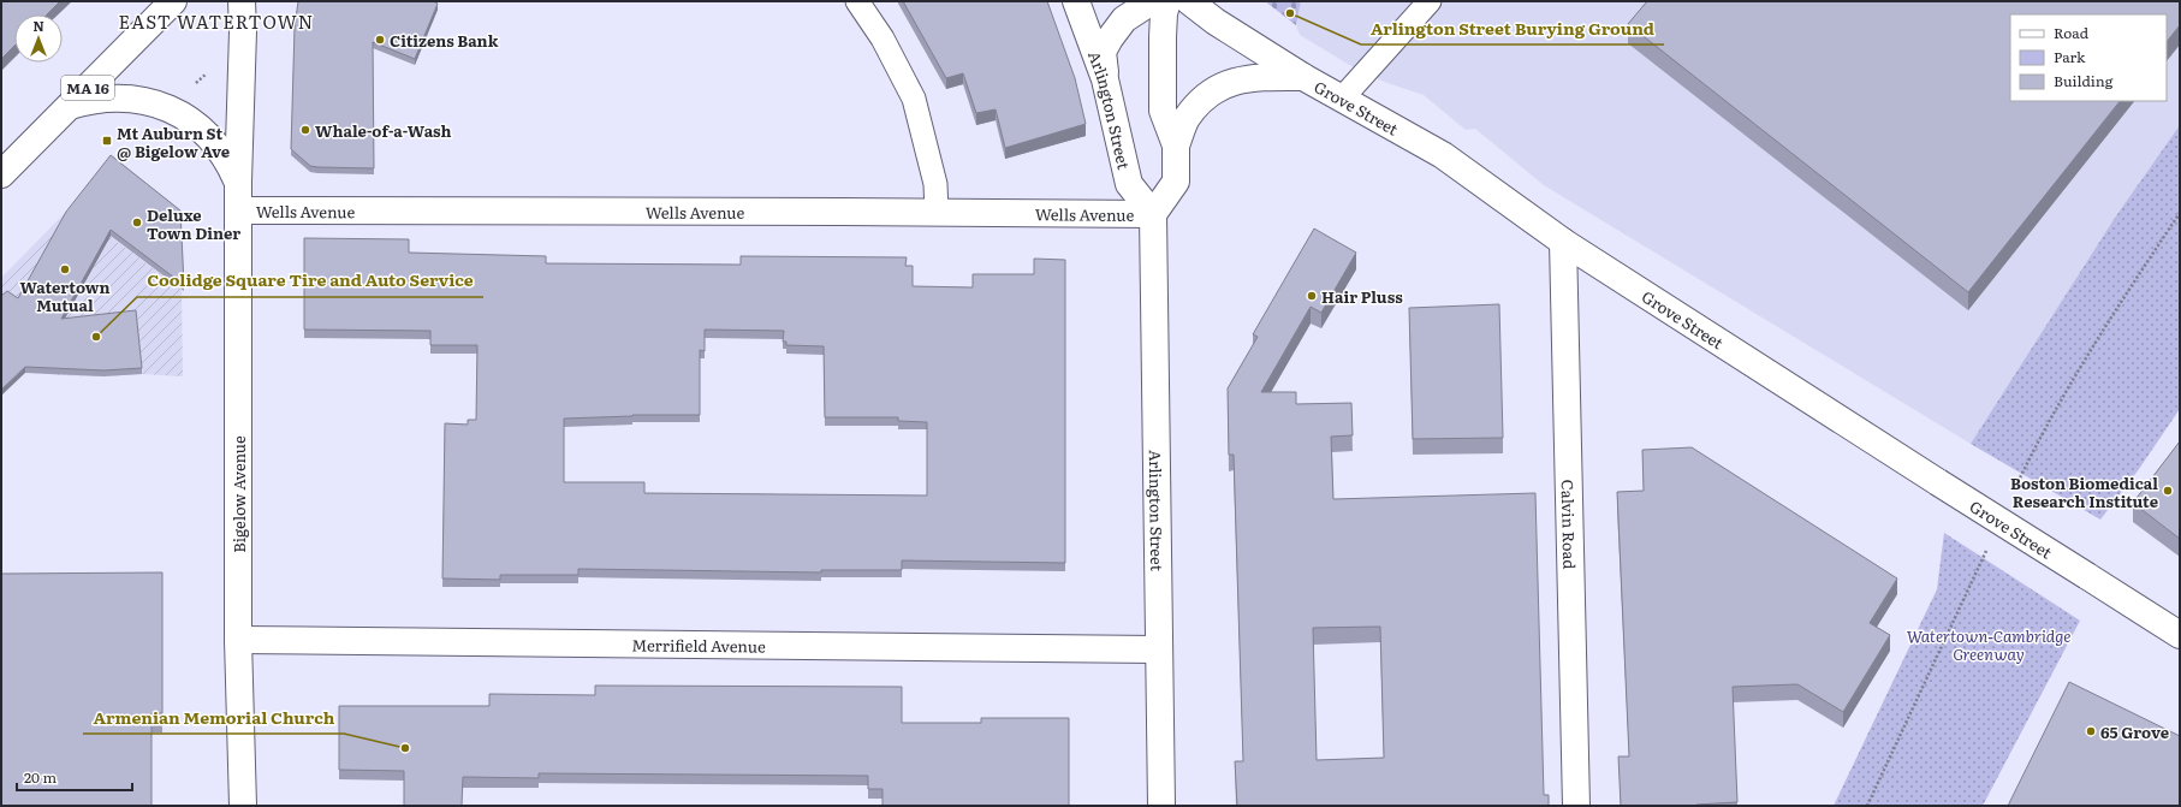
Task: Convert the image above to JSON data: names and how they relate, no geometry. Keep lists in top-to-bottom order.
{
  "streets": {
    "street": [
      "MA 16",
      "Grove Street",
      "Arlington Street",
      "Wells Avenue",
      "Bigelow Avenue",
      "Calvin Road",
      "Merrifield Avenue"
    ]
  },
  "crossings": [
    ["MA 16", "Bigelow Avenue"],
    ["Grove Street", "Calvin Road"],
    ["Arlington Street", "Wells Avenue"],
    ["Arlington Street", "Merrifield Avenue"],
    ["Wells Avenue", "Bigelow Avenue"],
    ["Bigelow Avenue", "Merrifield Avenue"]
  ],
  "districts": ["EAST WATERTOWN"],
  "parks": ["Watertown-Cambridge Greenway"],
  "places": {
    "other": [
      "Arlington Street Burying Ground",
      "Citizens Bank",
      "Whale-of-a-Wash",
      "Deluxe Town Diner",
      "Watertown Mutual",
      "Hair Pluss",
      "Coolidge Square Tire and Auto Service",
      "Boston Biomedical Research Institute",
      "65 Grove",
      "Armenian Memorial Church"
    ],
    "transit": ["Mt Auburn St @ Bigelow Ave"]
  },
  "legend": ["Road", "Park", "Building"],
  "scale_bar": "20 m",
  "north": "top"
}
